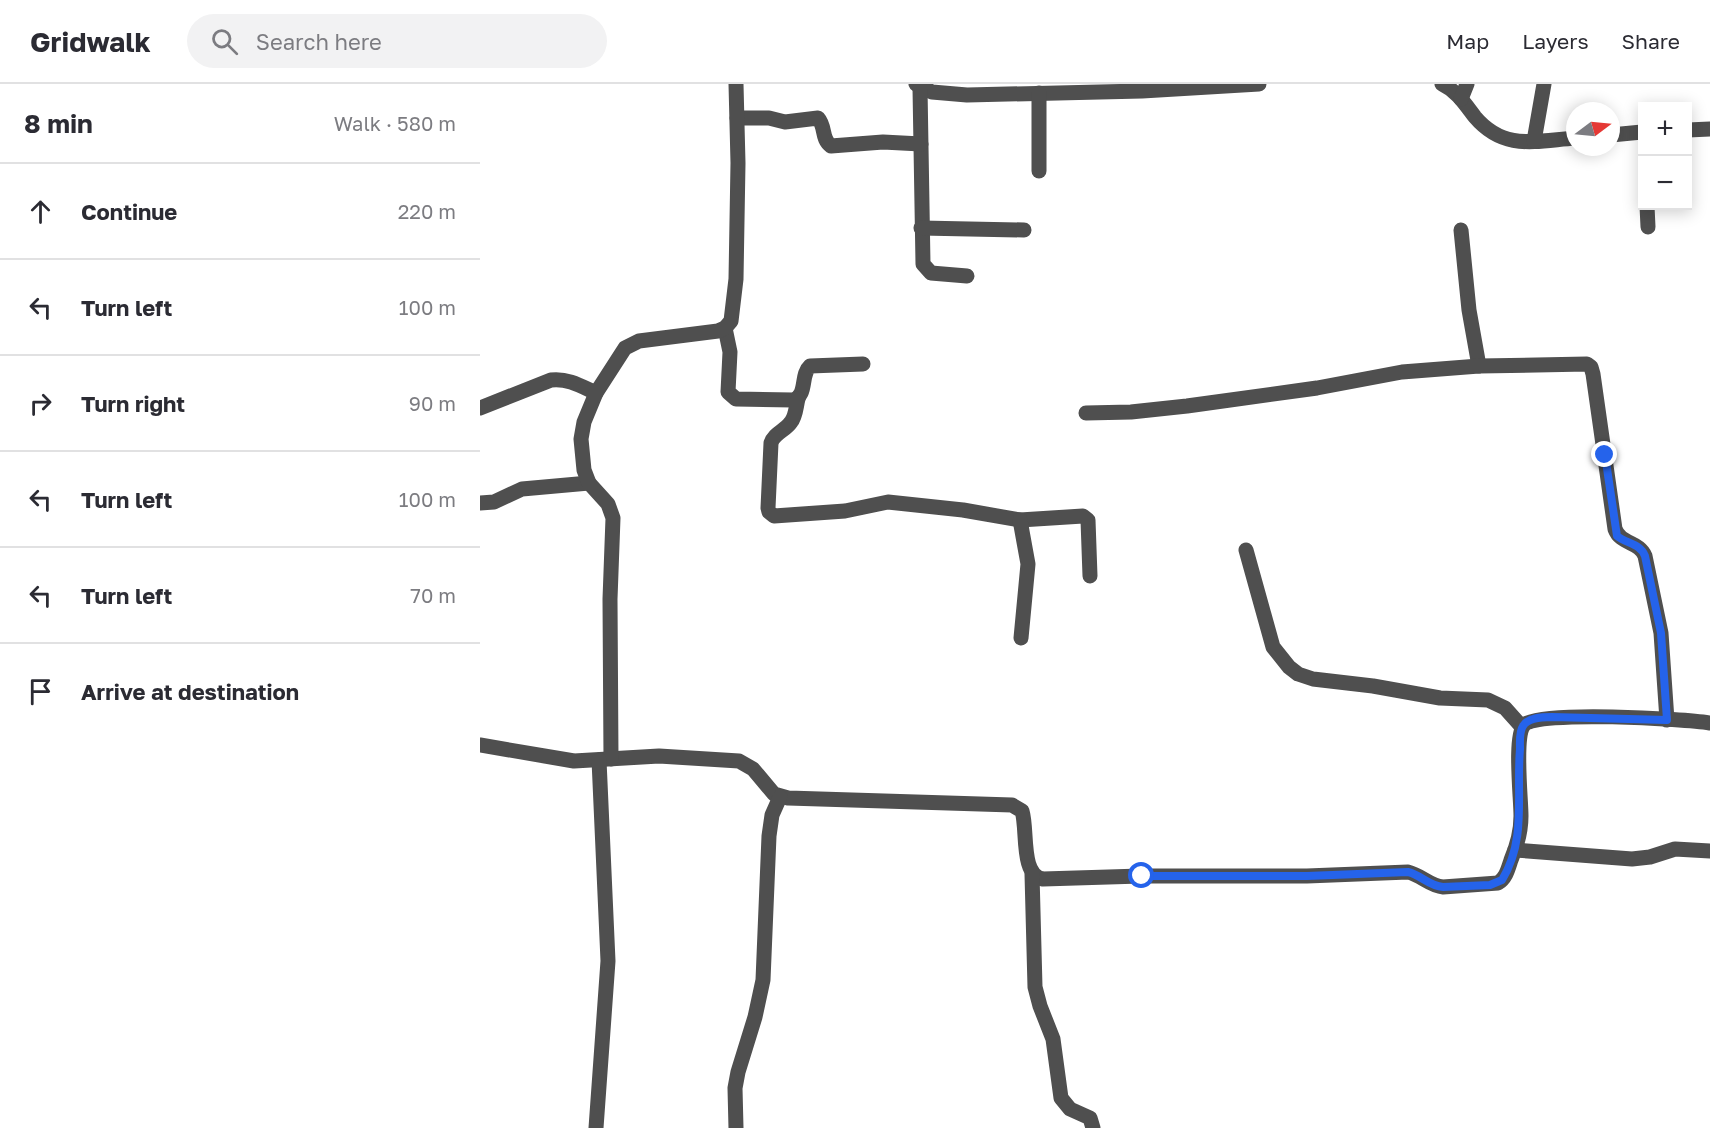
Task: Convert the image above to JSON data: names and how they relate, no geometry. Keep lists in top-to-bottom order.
{
  "north": "right",
  "page": {
    "header": "Gridwalk",
    "search": "Search here",
    "nav": ["Map", "Layers", "Share"],
    "heading": ["8 min", "Walk · 580 m"],
    "map_buttons": ["+", "−"],
    "list": [
      ["Continue", "220 m"],
      ["Turn left", "100 m"],
      ["Turn right", "90 m"],
      ["Turn left", "100 m"],
      ["Turn left", "70 m"],
      "Arrive at destination"
    ]
  }
}
